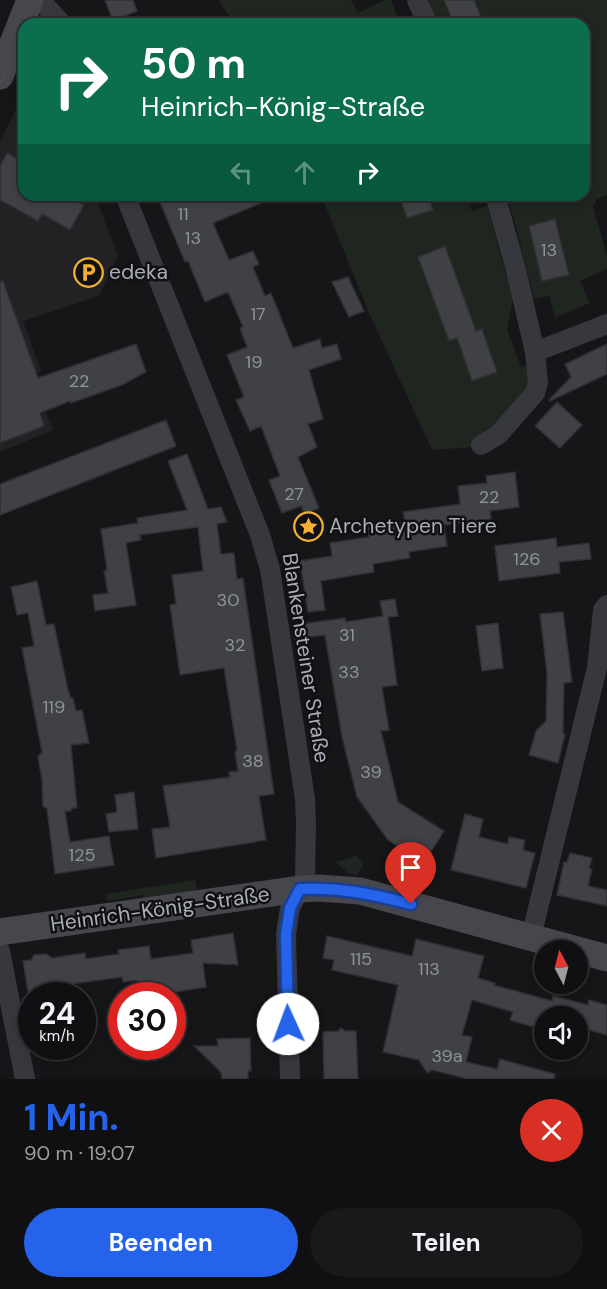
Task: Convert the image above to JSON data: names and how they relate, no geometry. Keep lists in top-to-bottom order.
{
  "streets": {
    "main road": ["Heinrich-König-Straße"],
    "street": ["Blankensteiner Straße"]
  },
  "crossings": [
    ["Blankensteiner Straße", "Heinrich-König-Straße"]
  ],
  "places": {
    "parking": ["edeka"],
    "place": ["Archetypen Tiere"]
  },
  "house_numbers": [
    "11",
    "13",
    "13",
    "17",
    "19",
    "22",
    "27",
    "22",
    "126",
    "30",
    "31",
    "32",
    "33",
    "119",
    "38",
    "39",
    "125",
    "115",
    "113",
    "39a"
  ],
  "north": "top",
  "page": {
    "turn": ["50 m", "Heinrich-König-Straße"],
    "speed": "24 km/h",
    "limit": "30",
    "heading": ["1 Min.", "90 m · 19:07"],
    "buttons": ["Beenden", "Teilen"]
  }
}
